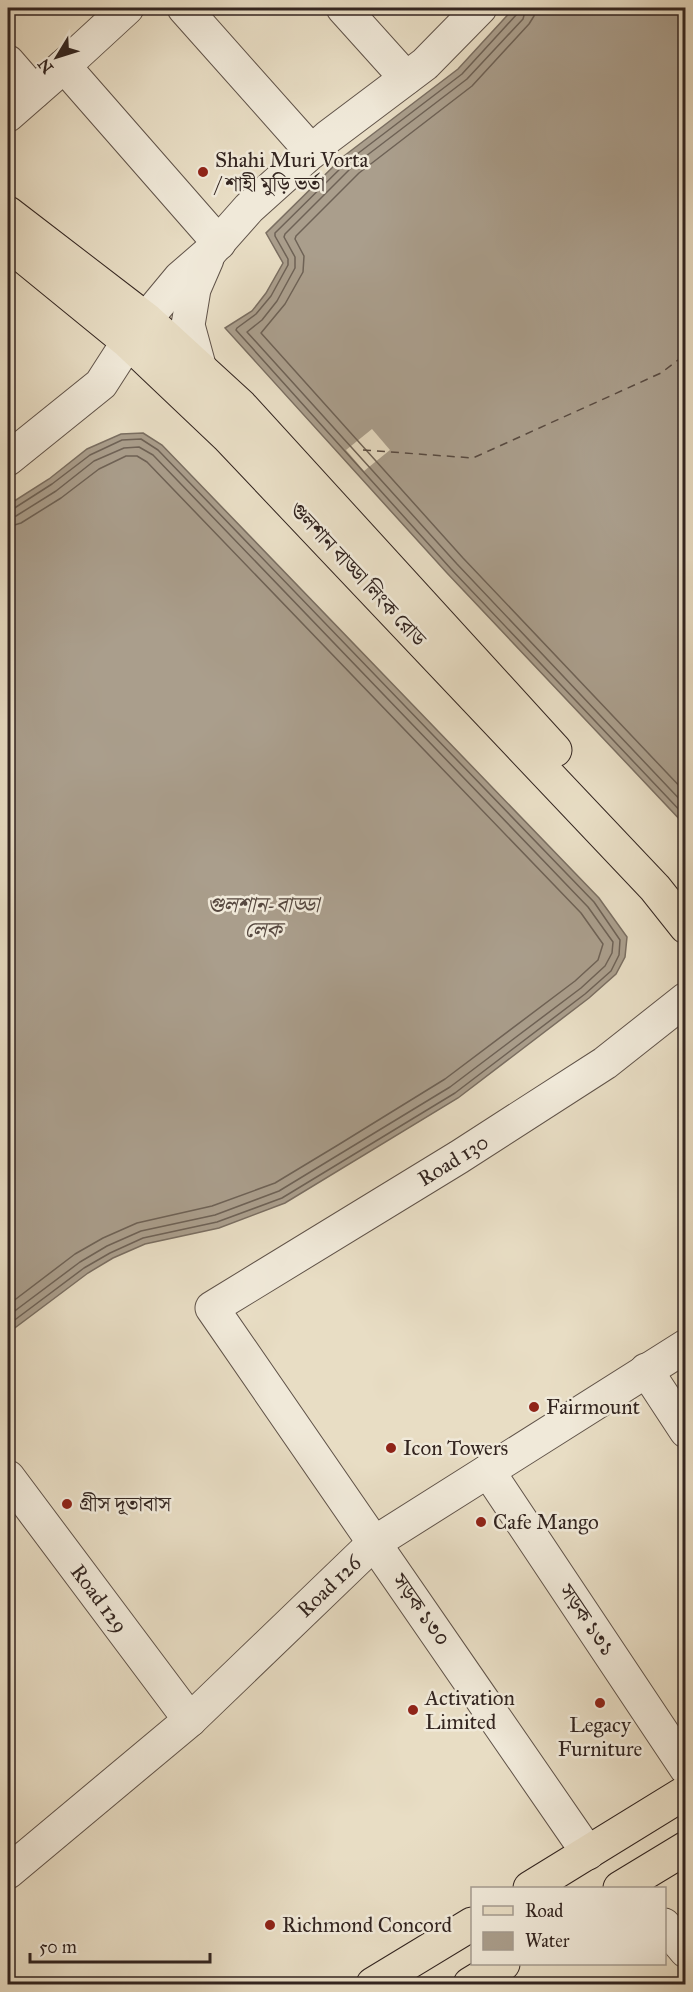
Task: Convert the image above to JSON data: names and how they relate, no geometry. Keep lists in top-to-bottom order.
{
  "streets": {
    "main road": ["গুলশান বাড্ডা লিংক রোড"],
    "street": [
      "Road 130",
      "Road 126",
      "Road 129",
      "সড়ক ১৩০",
      "সড়ক ১৩১"
    ]
  },
  "crossings": [
    ["Road 130", "সড়ক ১৩০"],
    ["Road 126", "Road 129"],
    ["Road 126", "সড়ক ১৩০"],
    ["Road 126", "সড়ক ১৩১"]
  ],
  "water": ["গুলশান-বাড্ডা লেক"],
  "places": [
    "Shahi Muri Vorta / শাহী মুড়ি ভর্তা",
    "Fairmount",
    "Icon Towers",
    "গ্রীস দূতাবাস",
    "Cafe Mango",
    "Legacy Furniture",
    "Activation Limited",
    "Richmond Concord"
  ],
  "legend": ["Road", "Water"],
  "scale_bar": "50 m",
  "north": "bottom left"
}
